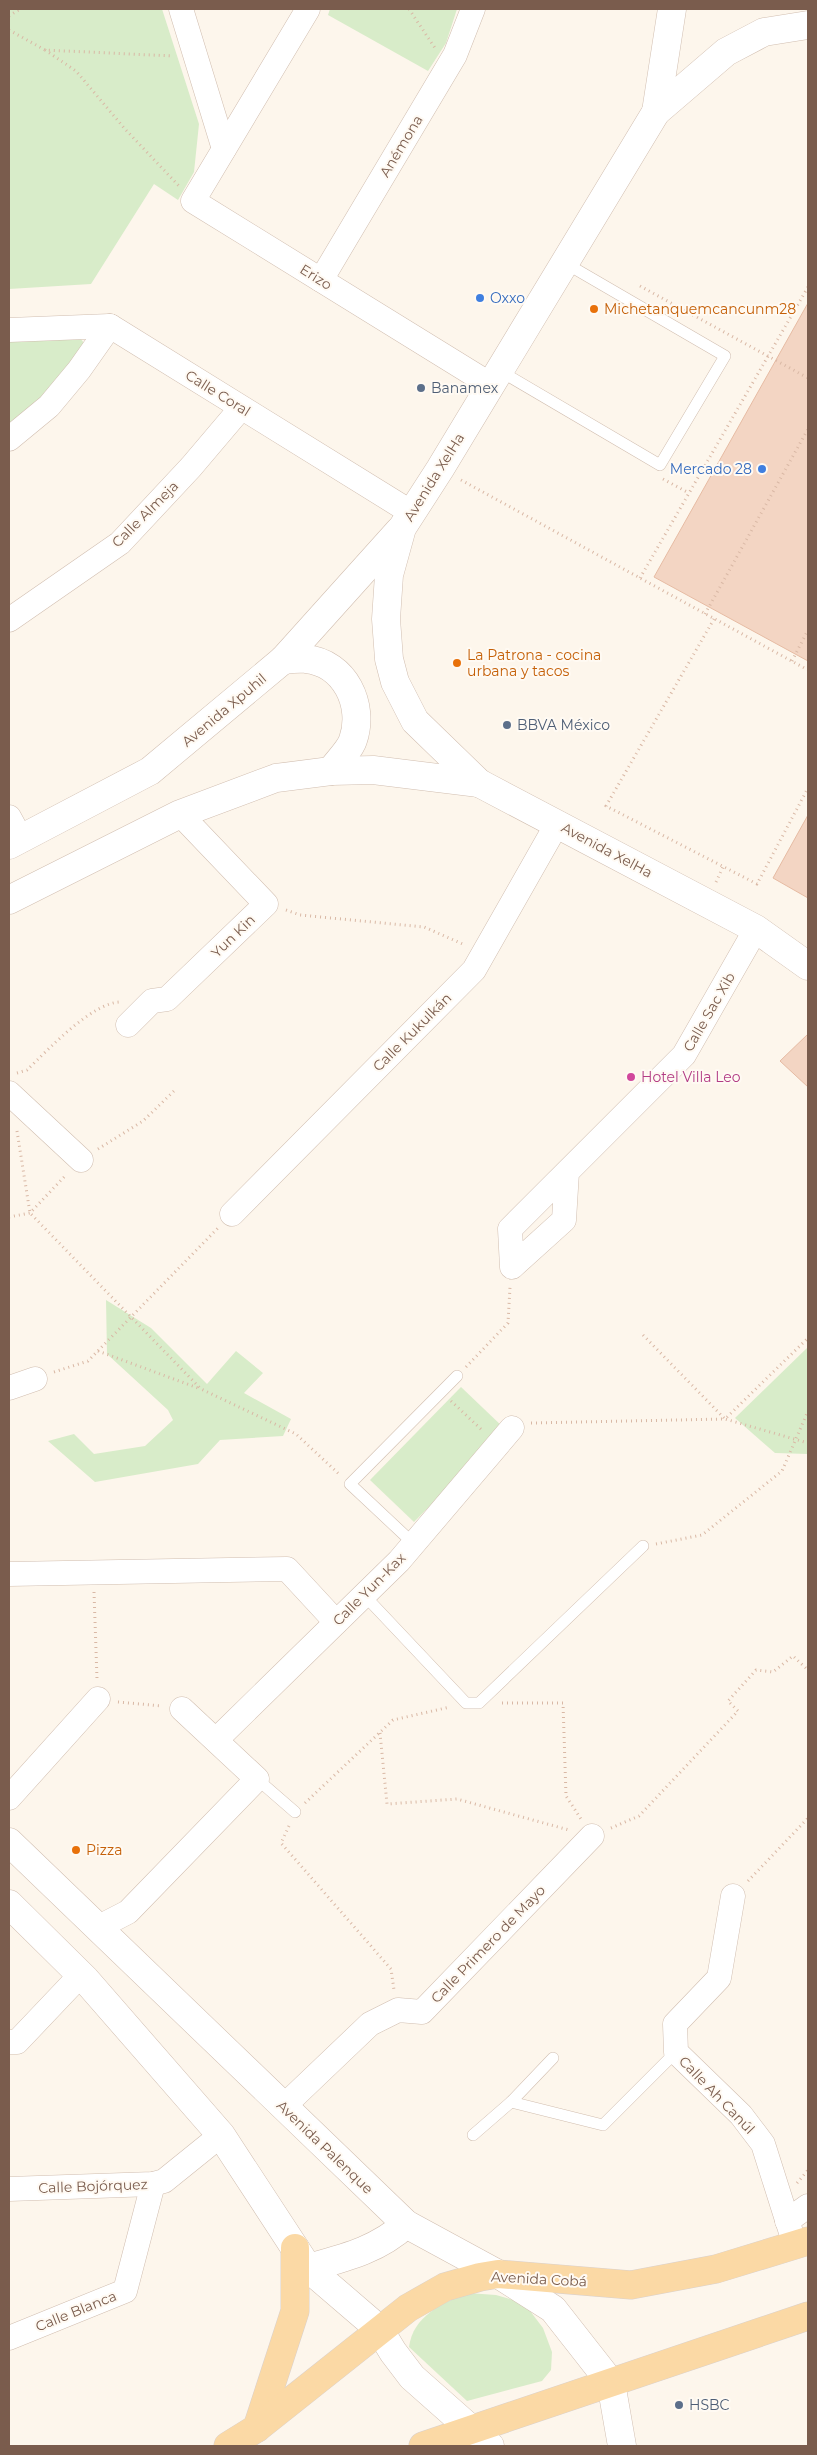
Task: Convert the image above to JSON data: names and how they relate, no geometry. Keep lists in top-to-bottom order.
{
  "streets": {
    "main road": ["Avenida Cobá"],
    "street": [
      "Anémona",
      "Erizo",
      "Calle Coral",
      "Avenida XelHa",
      "Calle Almeja",
      "Avenida Xpuhil",
      "Yun Kin",
      "Calle Sac Xib",
      "Calle Kukulkán",
      "Calle Yun-Kax",
      "Calle Primero de Mayo",
      "Calle Ah Canúl",
      "Avenida Palenque",
      "Calle Bojórquez",
      "Calle Blanca"
    ]
  },
  "crossings": [
    ["Anémona", "Erizo"],
    ["Erizo", "Avenida XelHa"],
    ["Calle Coral", "Avenida XelHa"],
    ["Calle Coral", "Calle Almeja"],
    ["Calle Coral", "Avenida Xpuhil"],
    ["Avenida XelHa", "Avenida Xpuhil"],
    ["Avenida XelHa", "Calle Sac Xib"],
    ["Avenida XelHa", "Calle Kukulkán"],
    ["Calle Primero de Mayo", "Avenida Palenque"],
    ["Calle Ah Canúl", "Avenida Cobá"],
    ["Avenida Palenque", "Avenida Cobá"],
    ["Calle Bojórquez", "Calle Blanca"]
  ],
  "places": [
    "Oxxo",
    "Michetanquemcancunm28",
    "Banamex",
    "Mercado 28",
    "La Patrona - cocina urbana y tacos",
    "BBVA México",
    "Hotel Villa Leo",
    "Pizza",
    "HSBC"
  ]
}
